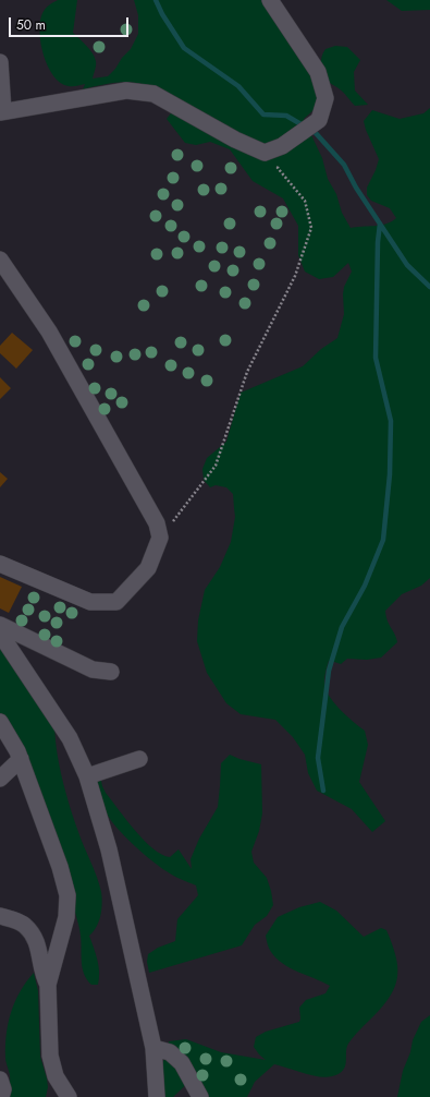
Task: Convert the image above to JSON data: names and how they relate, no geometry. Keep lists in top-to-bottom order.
{
  "scale_bar": "50 m"
}
